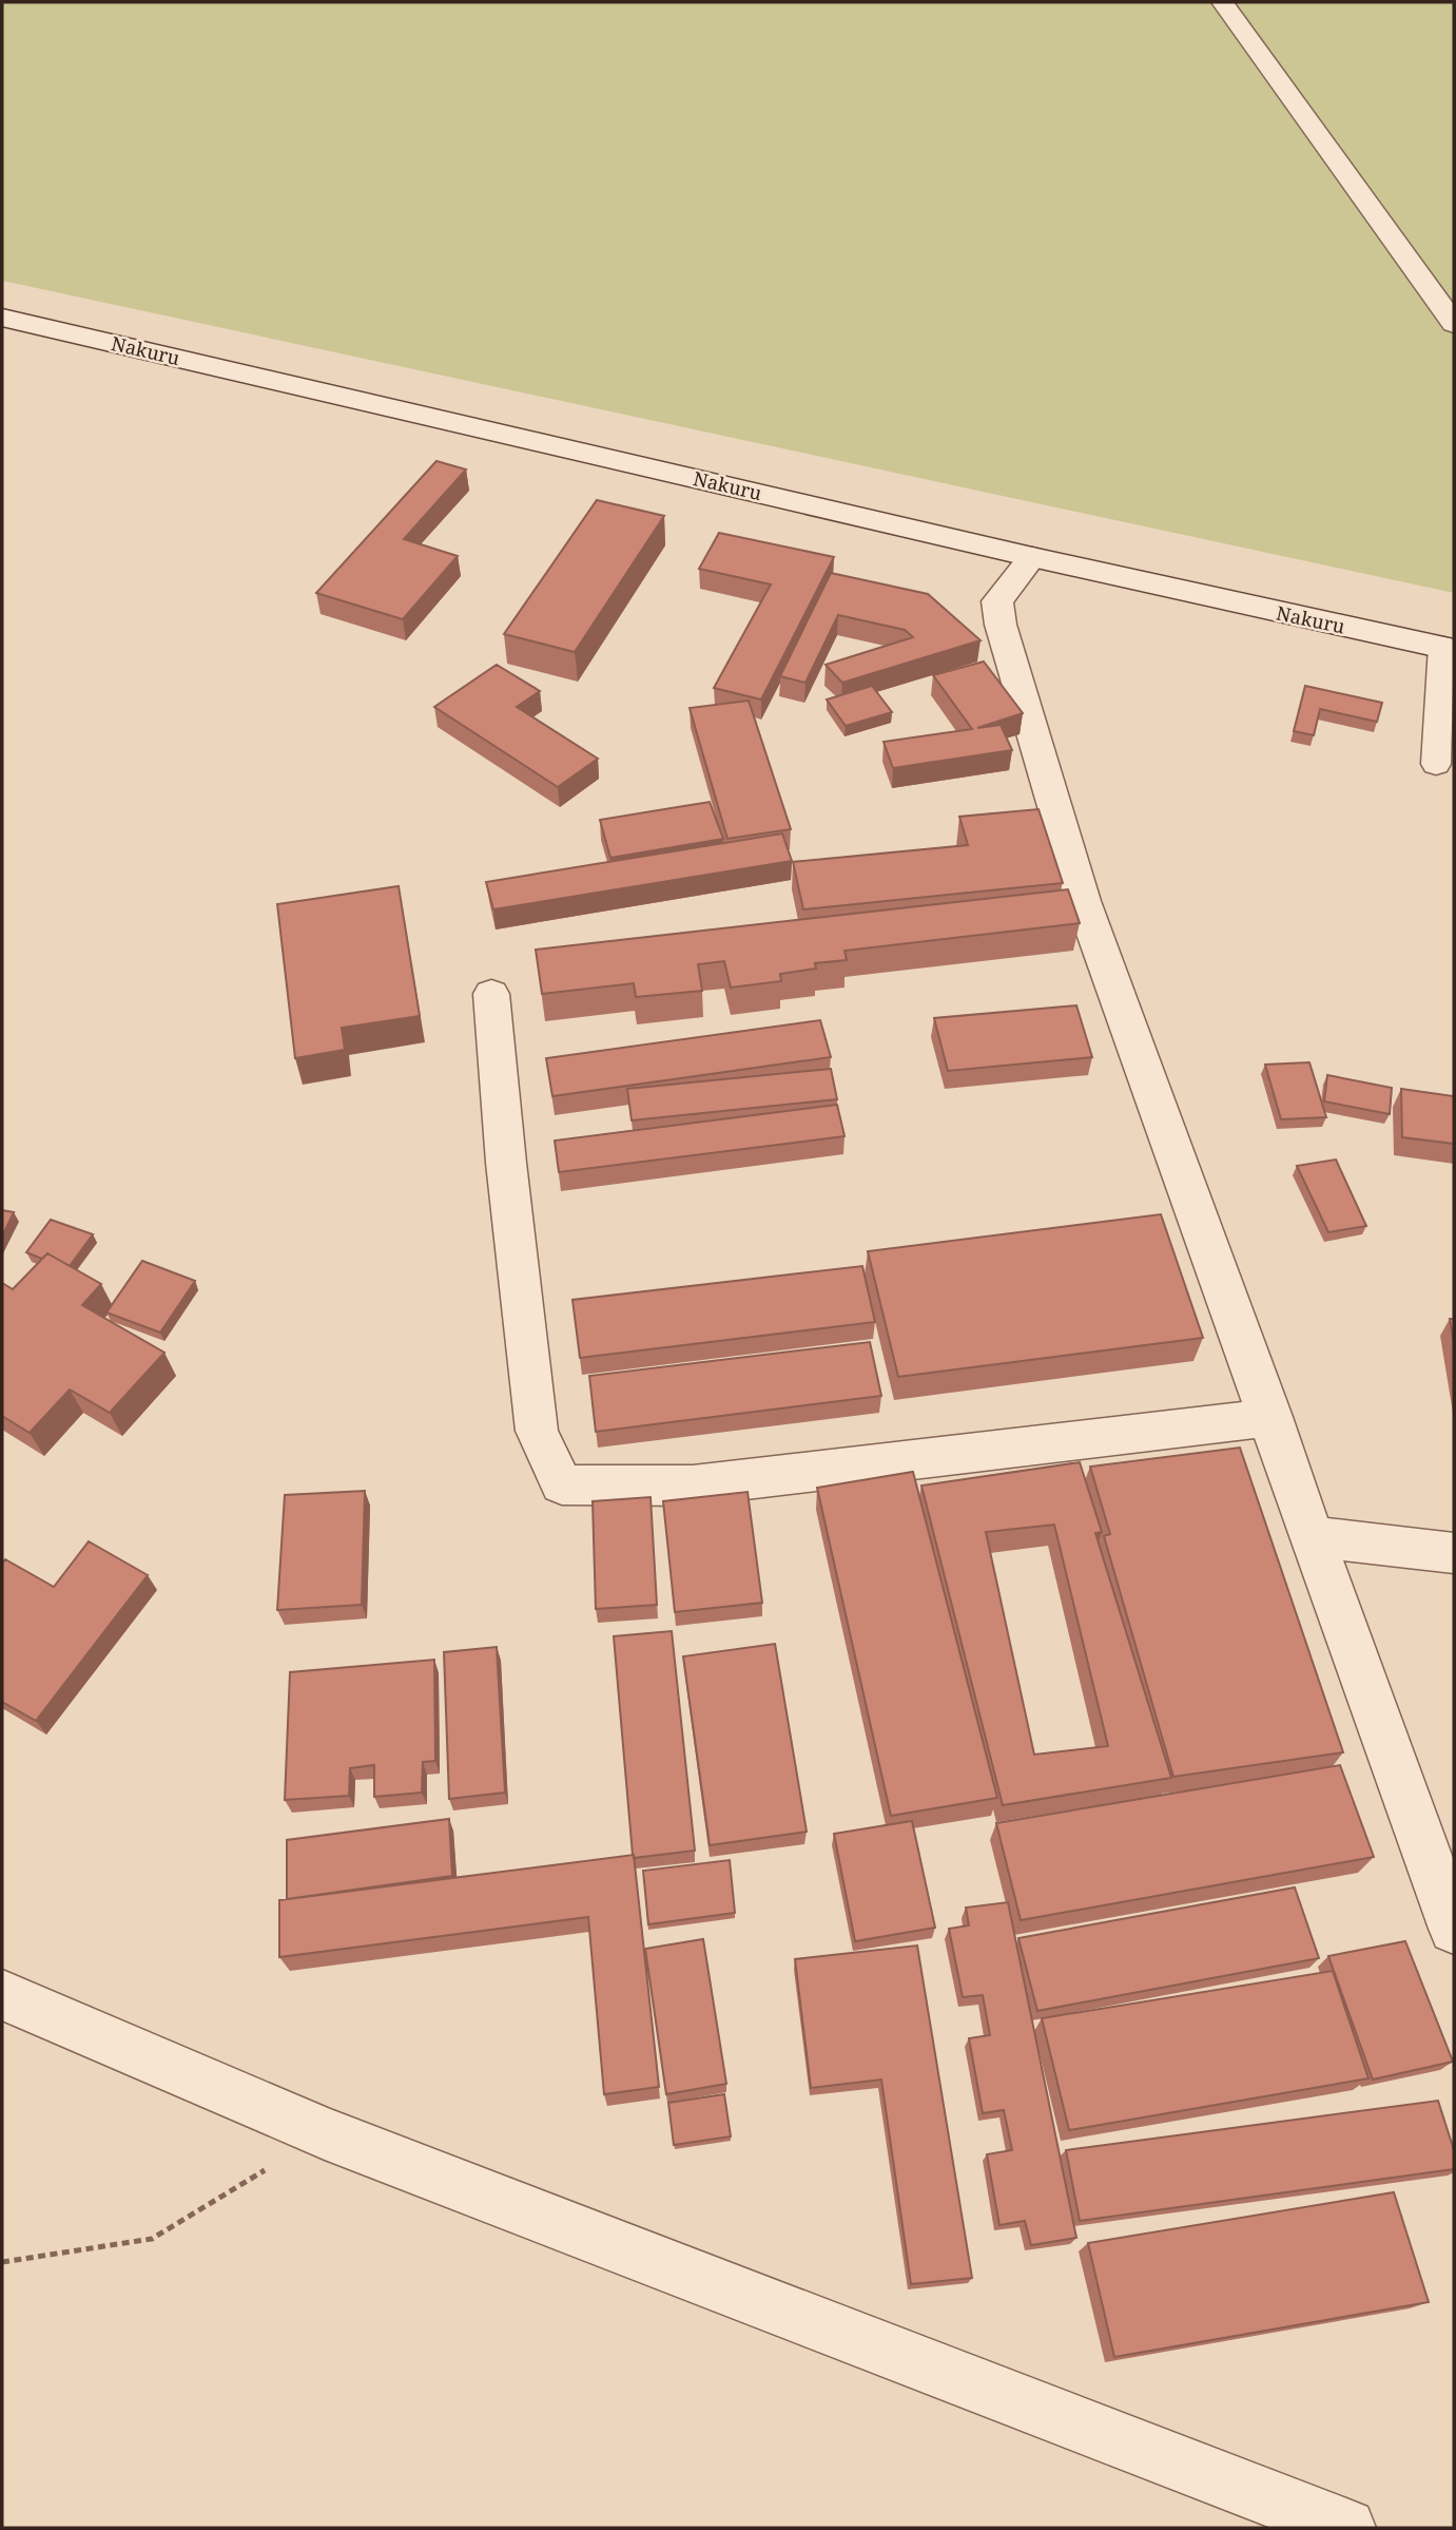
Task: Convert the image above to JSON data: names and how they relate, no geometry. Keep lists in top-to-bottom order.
{
  "streets": {
    "street": ["Nakuru"]
  }
}
